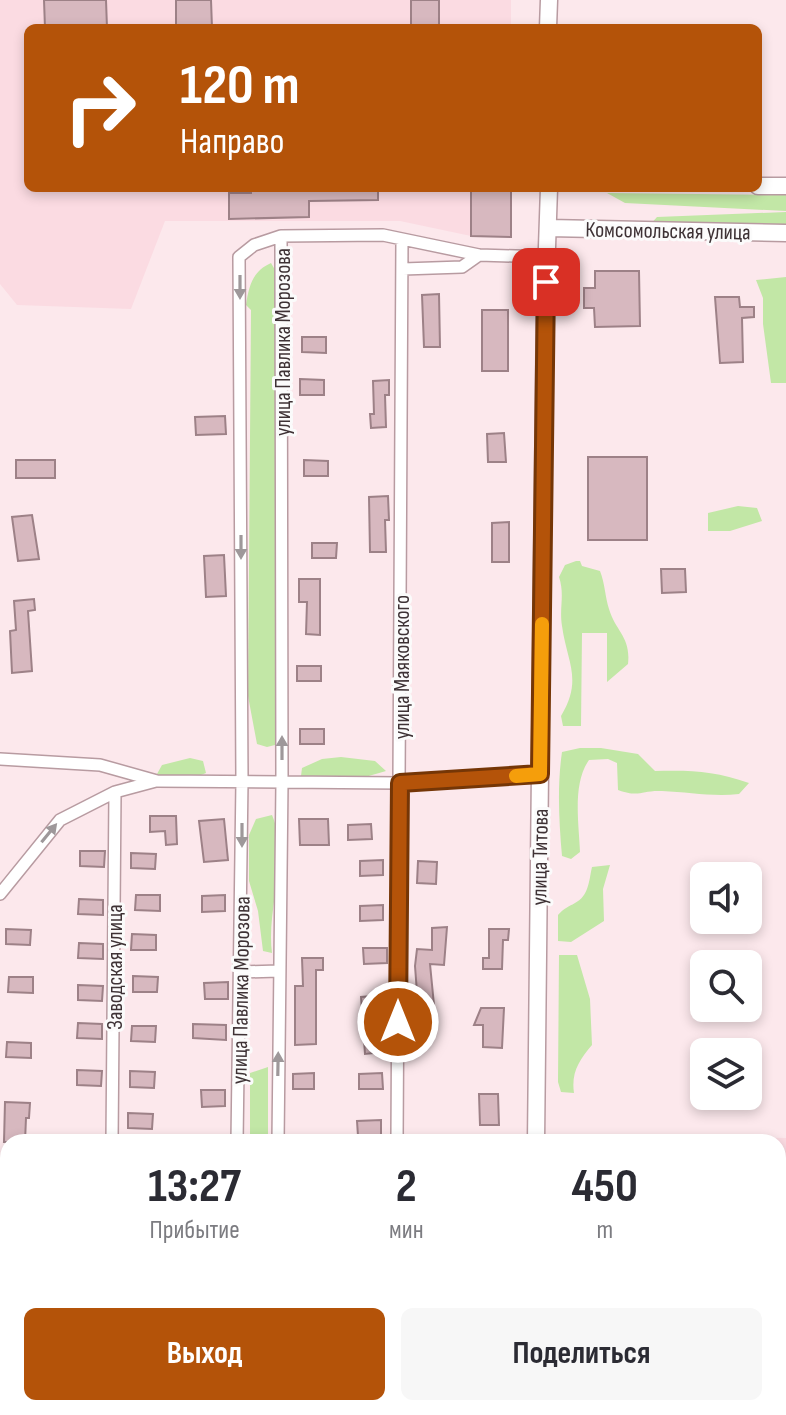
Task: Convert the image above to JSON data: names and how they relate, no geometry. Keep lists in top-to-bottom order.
{
  "streets": {
    "main road": ["Комсомольская улица", "улица Титова"],
    "street": ["улица Павлика Морозова", "улица Маяковского", "Заводская улица"]
  },
  "crossings": [
    ["Комсомольская улица", "улица Титова"]
  ],
  "page": {
    "turn": ["120 m", "Направо"],
    "eta": [
      "13:27",
      "Прибытие",
      "2",
      "мин",
      "450",
      "m"
    ],
    "buttons": ["Выход", "Поделиться"]
  }
}
